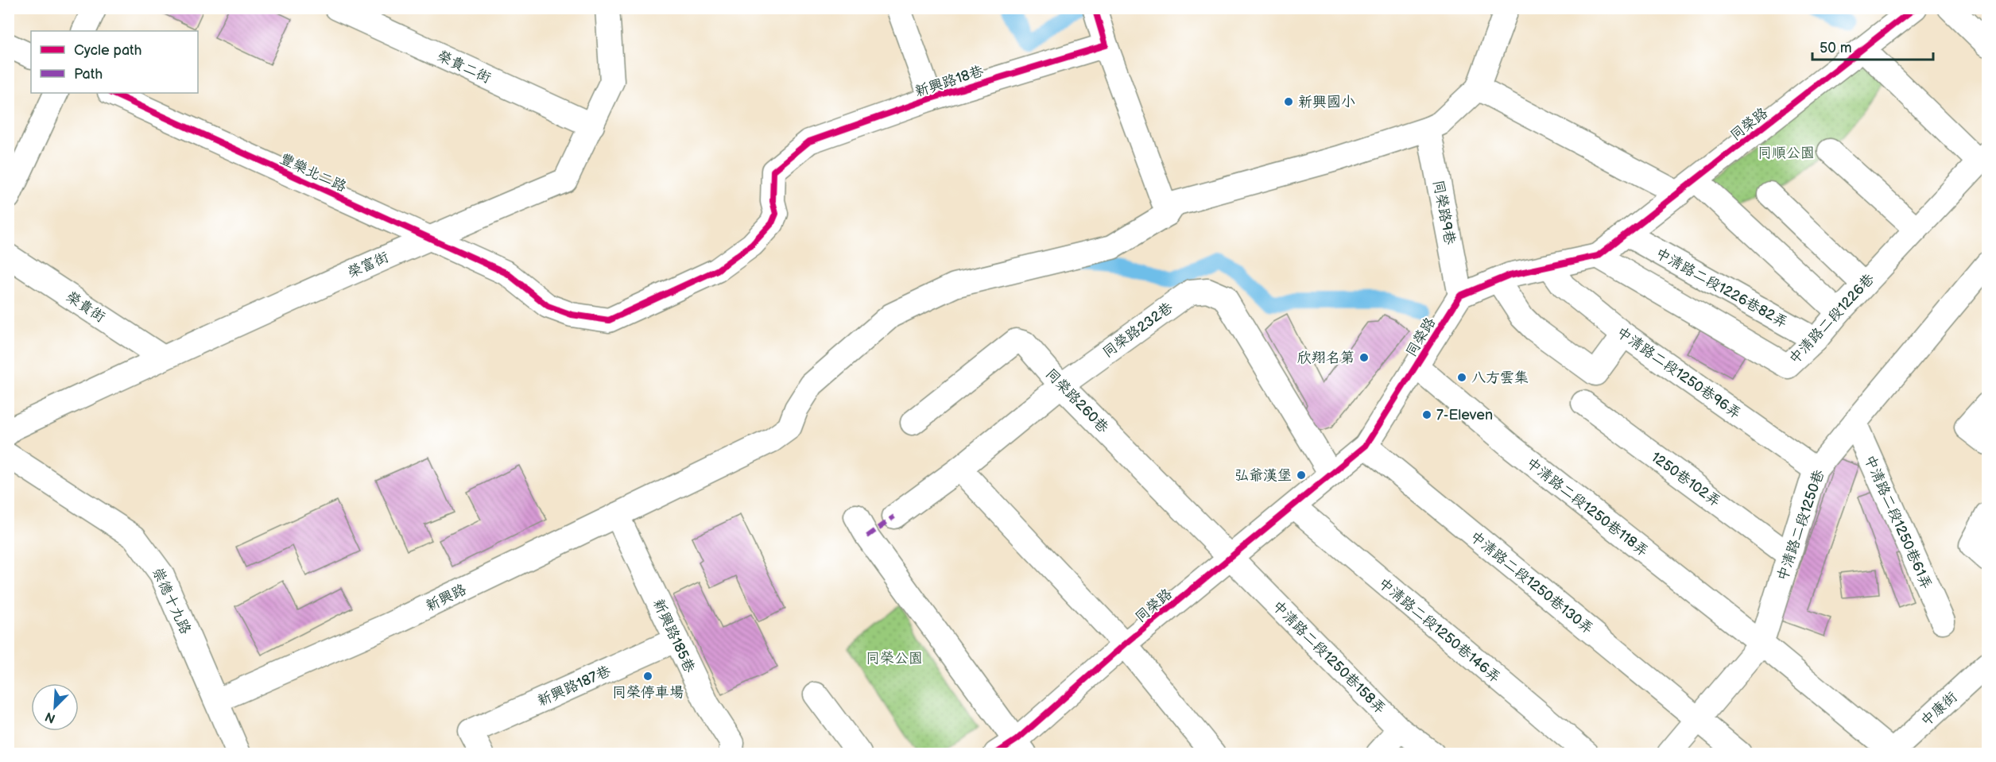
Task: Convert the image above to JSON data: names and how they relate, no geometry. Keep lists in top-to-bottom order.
{
  "streets": {
    "street": [
      "榮貴二街",
      "新興路18巷",
      "同榮路",
      "豐樂北二路",
      "同榮路9巷",
      "榮富街",
      "中清路二段1226巷82弄",
      "榮貴街",
      "中清路二段1226巷",
      "同榮路232巷",
      "中清路二段1250巷96弄",
      "同榮路260巷",
      "1250巷102弄",
      "中清路二段1250巷118弄",
      "中清路二段1250巷61弄",
      "中清路二段1250巷",
      "中清路二段1250巷130弄",
      "新興路",
      "崇德十九路",
      "中清路二段1250巷146弄",
      "新興路185巷",
      "中清路二段1250巷158弄",
      "新興路187巷",
      "中康街"
    ]
  },
  "crossings": [
    ["榮貴二街", "榮富街"],
    ["新興路18巷", "豐樂北二路"],
    ["同榮路", "同榮路9巷"],
    ["同榮路", "中清路二段1226巷82弄"],
    ["同榮路", "中清路二段1226巷"],
    ["同榮路", "同榮路232巷"],
    ["同榮路", "中清路二段1250巷96弄"],
    ["同榮路", "同榮路260巷"],
    ["同榮路", "中清路二段1250巷118弄"],
    ["同榮路", "中清路二段1250巷130弄"],
    ["同榮路", "中清路二段1250巷146弄"],
    ["同榮路", "中清路二段1250巷158弄"],
    ["豐樂北二路", "榮富街"],
    ["同榮路9巷", "新興路"],
    ["榮富街", "榮貴街"],
    ["中清路二段1226巷82弄", "中清路二段1226巷"],
    ["同榮路232巷", "同榮路260巷"],
    ["中清路二段1250巷96弄", "中清路二段1250巷"],
    ["同榮路260巷", "中清路二段1250巷158弄"],
    ["1250巷102弄", "中清路二段1250巷"],
    ["中清路二段1250巷118弄", "中清路二段1250巷"],
    ["中清路二段1250巷118弄", "中康街"],
    ["中清路二段1250巷61弄", "中清路二段1250巷"],
    ["中清路二段1250巷", "中清路二段1250巷130弄"],
    ["新興路", "崇德十九路"],
    ["新興路", "新興路185巷"],
    ["新興路185巷", "新興路187巷"]
  ],
  "parks": ["同順公園", "同榮公園"],
  "places": [
    "新興國小",
    "欣翔名第",
    "八方雲集",
    "7-Eleven",
    "弘爺漢堡",
    "同榮停車場"
  ],
  "legend": ["Cycle path", "Path"],
  "scale_bar": "50 m",
  "north": "bottom left"
}
